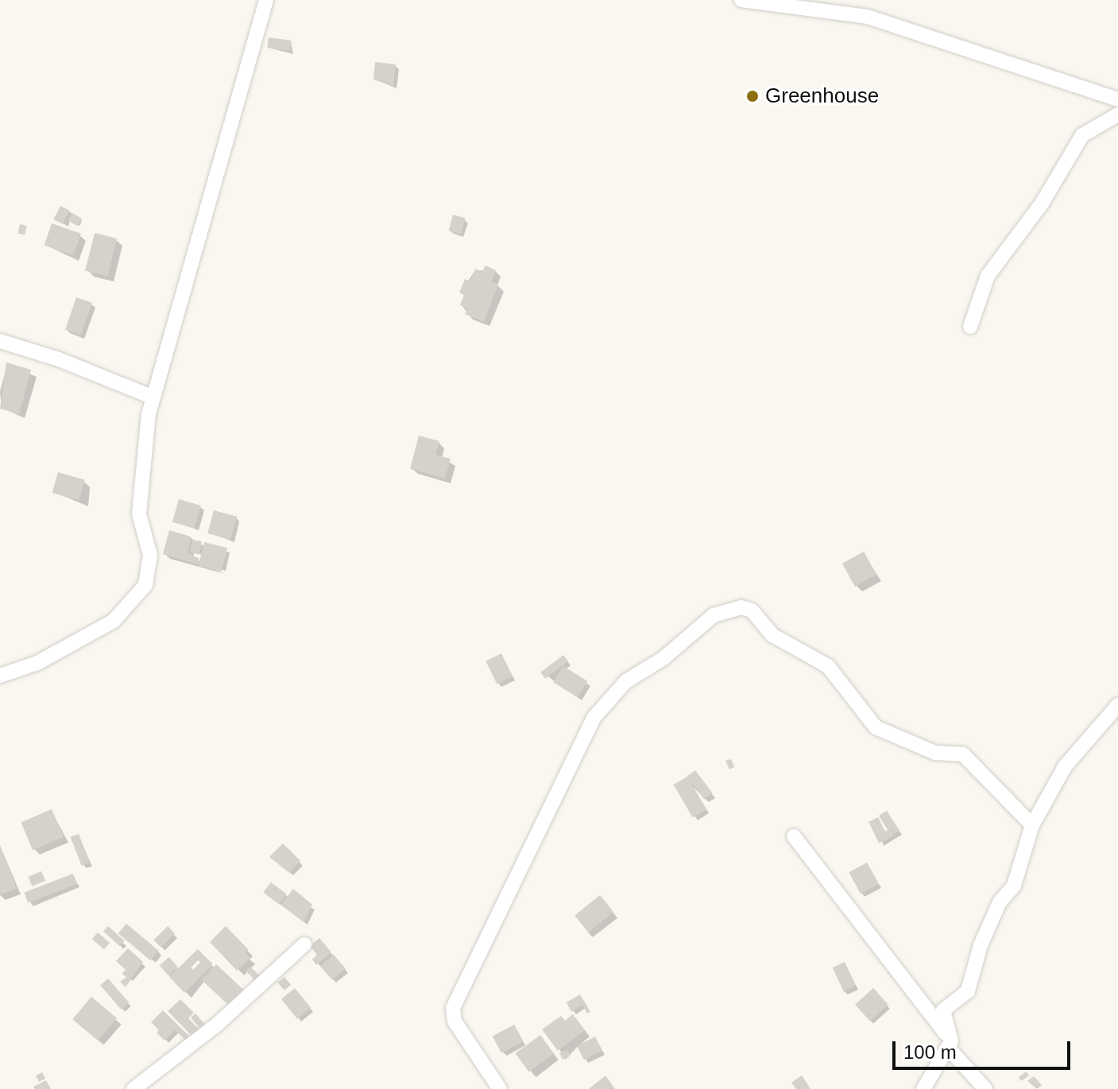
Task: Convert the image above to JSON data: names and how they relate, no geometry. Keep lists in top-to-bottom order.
{
  "places": ["Greenhouse"],
  "scale_bar": "100 m"
}
